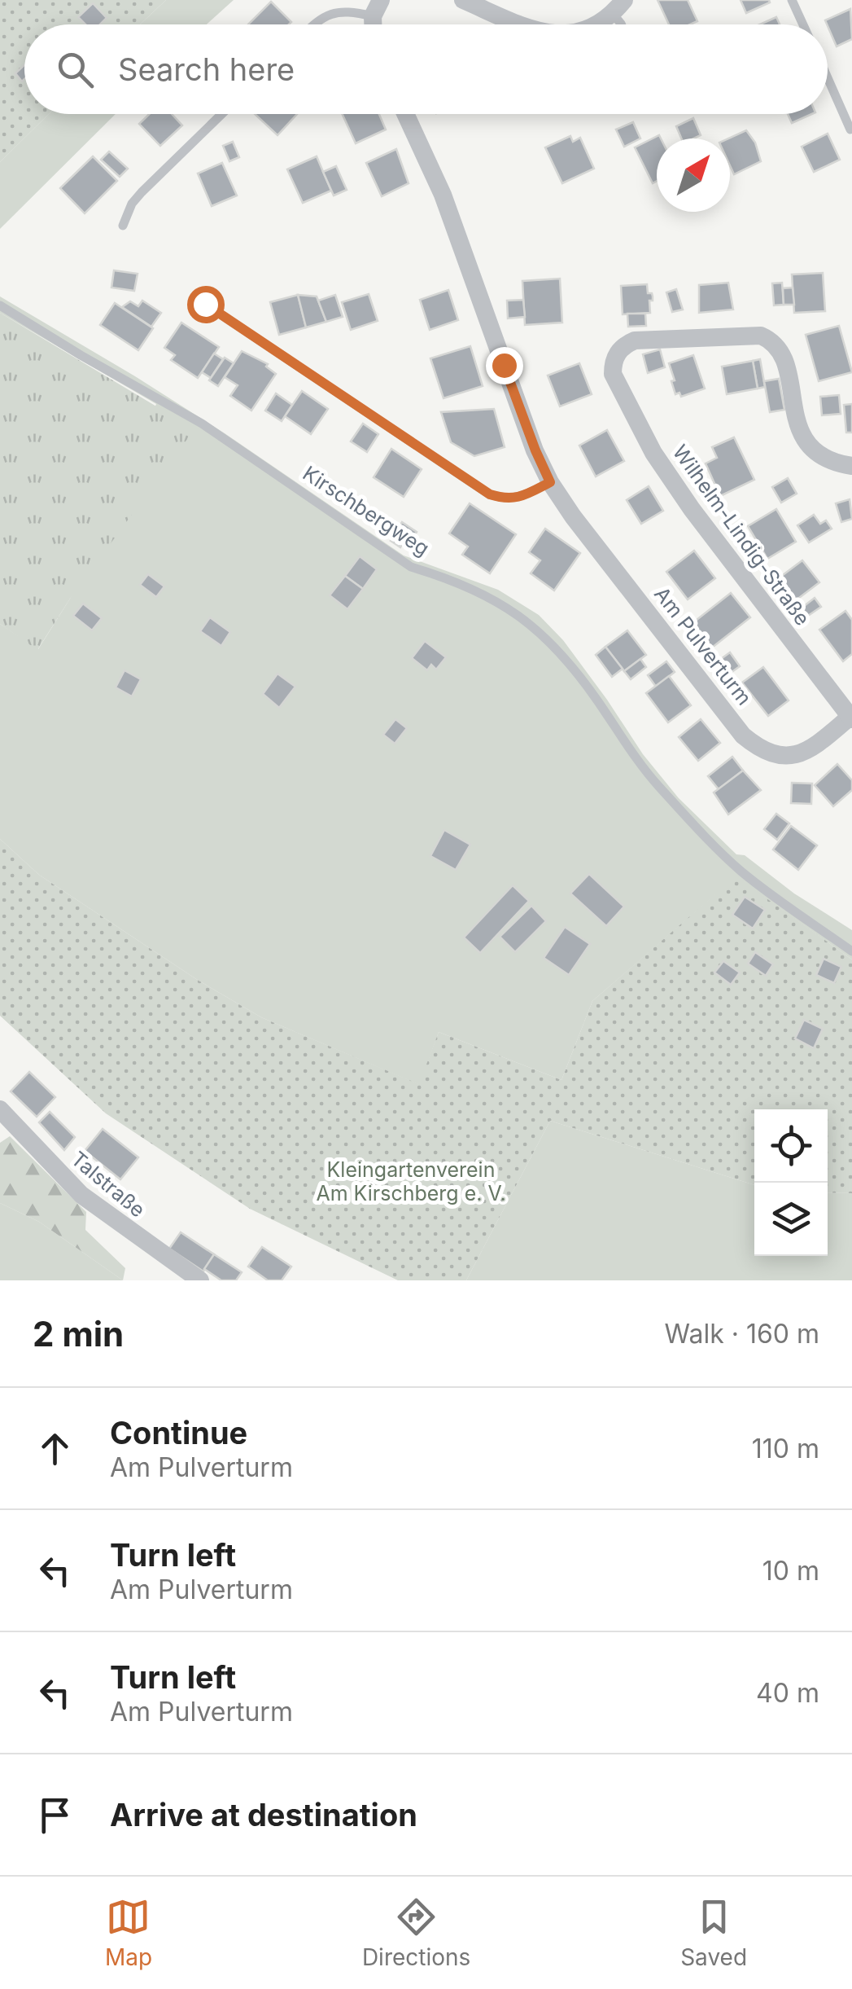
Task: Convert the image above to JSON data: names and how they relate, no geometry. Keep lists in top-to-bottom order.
{
  "streets": {
    "street": ["Wilhelm-Lindig-Straße", "Am Pulverturm", "Talstraße"],
    "lane": ["Kirschbergweg"]
  },
  "crossings": [
    ["Wilhelm-Lindig-Straße", "Am Pulverturm"]
  ],
  "parks": ["Kleingartenverein Am Kirschberg e. V."],
  "north": "top right",
  "page": {
    "search": "Search here",
    "heading": ["2 min", "Walk · 160 m"],
    "list": [
      ["Continue", "Am Pulverturm", "110 m"],
      ["Turn left", "Am Pulverturm", "10 m"],
      ["Turn left", "Am Pulverturm", "40 m"],
      "Arrive at destination"
    ],
    "nav": ["Map", "Directions", "Saved"]
  }
}
